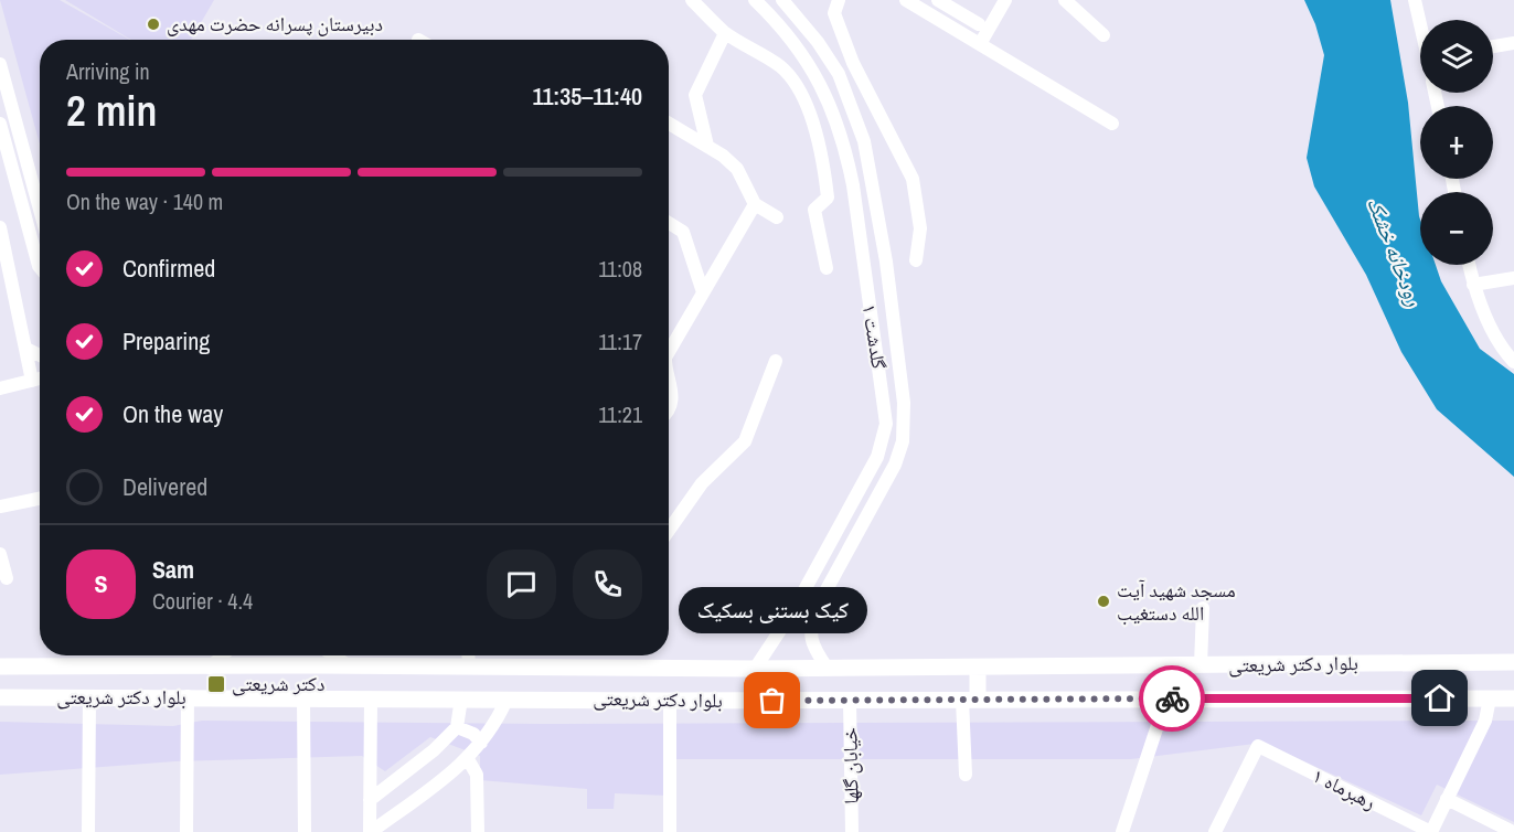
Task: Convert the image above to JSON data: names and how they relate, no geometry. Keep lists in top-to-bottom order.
{
  "streets": {
    "main road": ["بلوار دکتر شریعتی"],
    "street": ["گلدشت ۱", "خیابان گلها", "۱ رهبرماه"]
  },
  "crossings": [
    ["گلدشت ۱", "بلوار دکتر شریعتی"],
    ["بلوار دکتر شریعتی", "خیابان گلها"]
  ],
  "water": ["رودخانه خشک"],
  "places": {
    "other": ["دبیرستان پسرانه حضرت مهدی", "مسجد شهید آیت الله دستغیب", "کیک بستنی بسکیک"],
    "transit": ["دکتر شریعتی"]
  },
  "page": {
    "map_buttons": ["+", "−"],
    "heading": ["2 min", "Arriving in", "11:35–11:40"],
    "panel": ["Sam", "Courier · 4.4"],
    "bar": "On the way · 140 m",
    "list": [
      ["Confirmed", "11:08"],
      ["Preparing", "11:17"],
      ["On the way", "11:21"],
      "Delivered"
    ],
    "round": "S",
    "bubble": "کیک بستنی بسکیک"
  }
}
